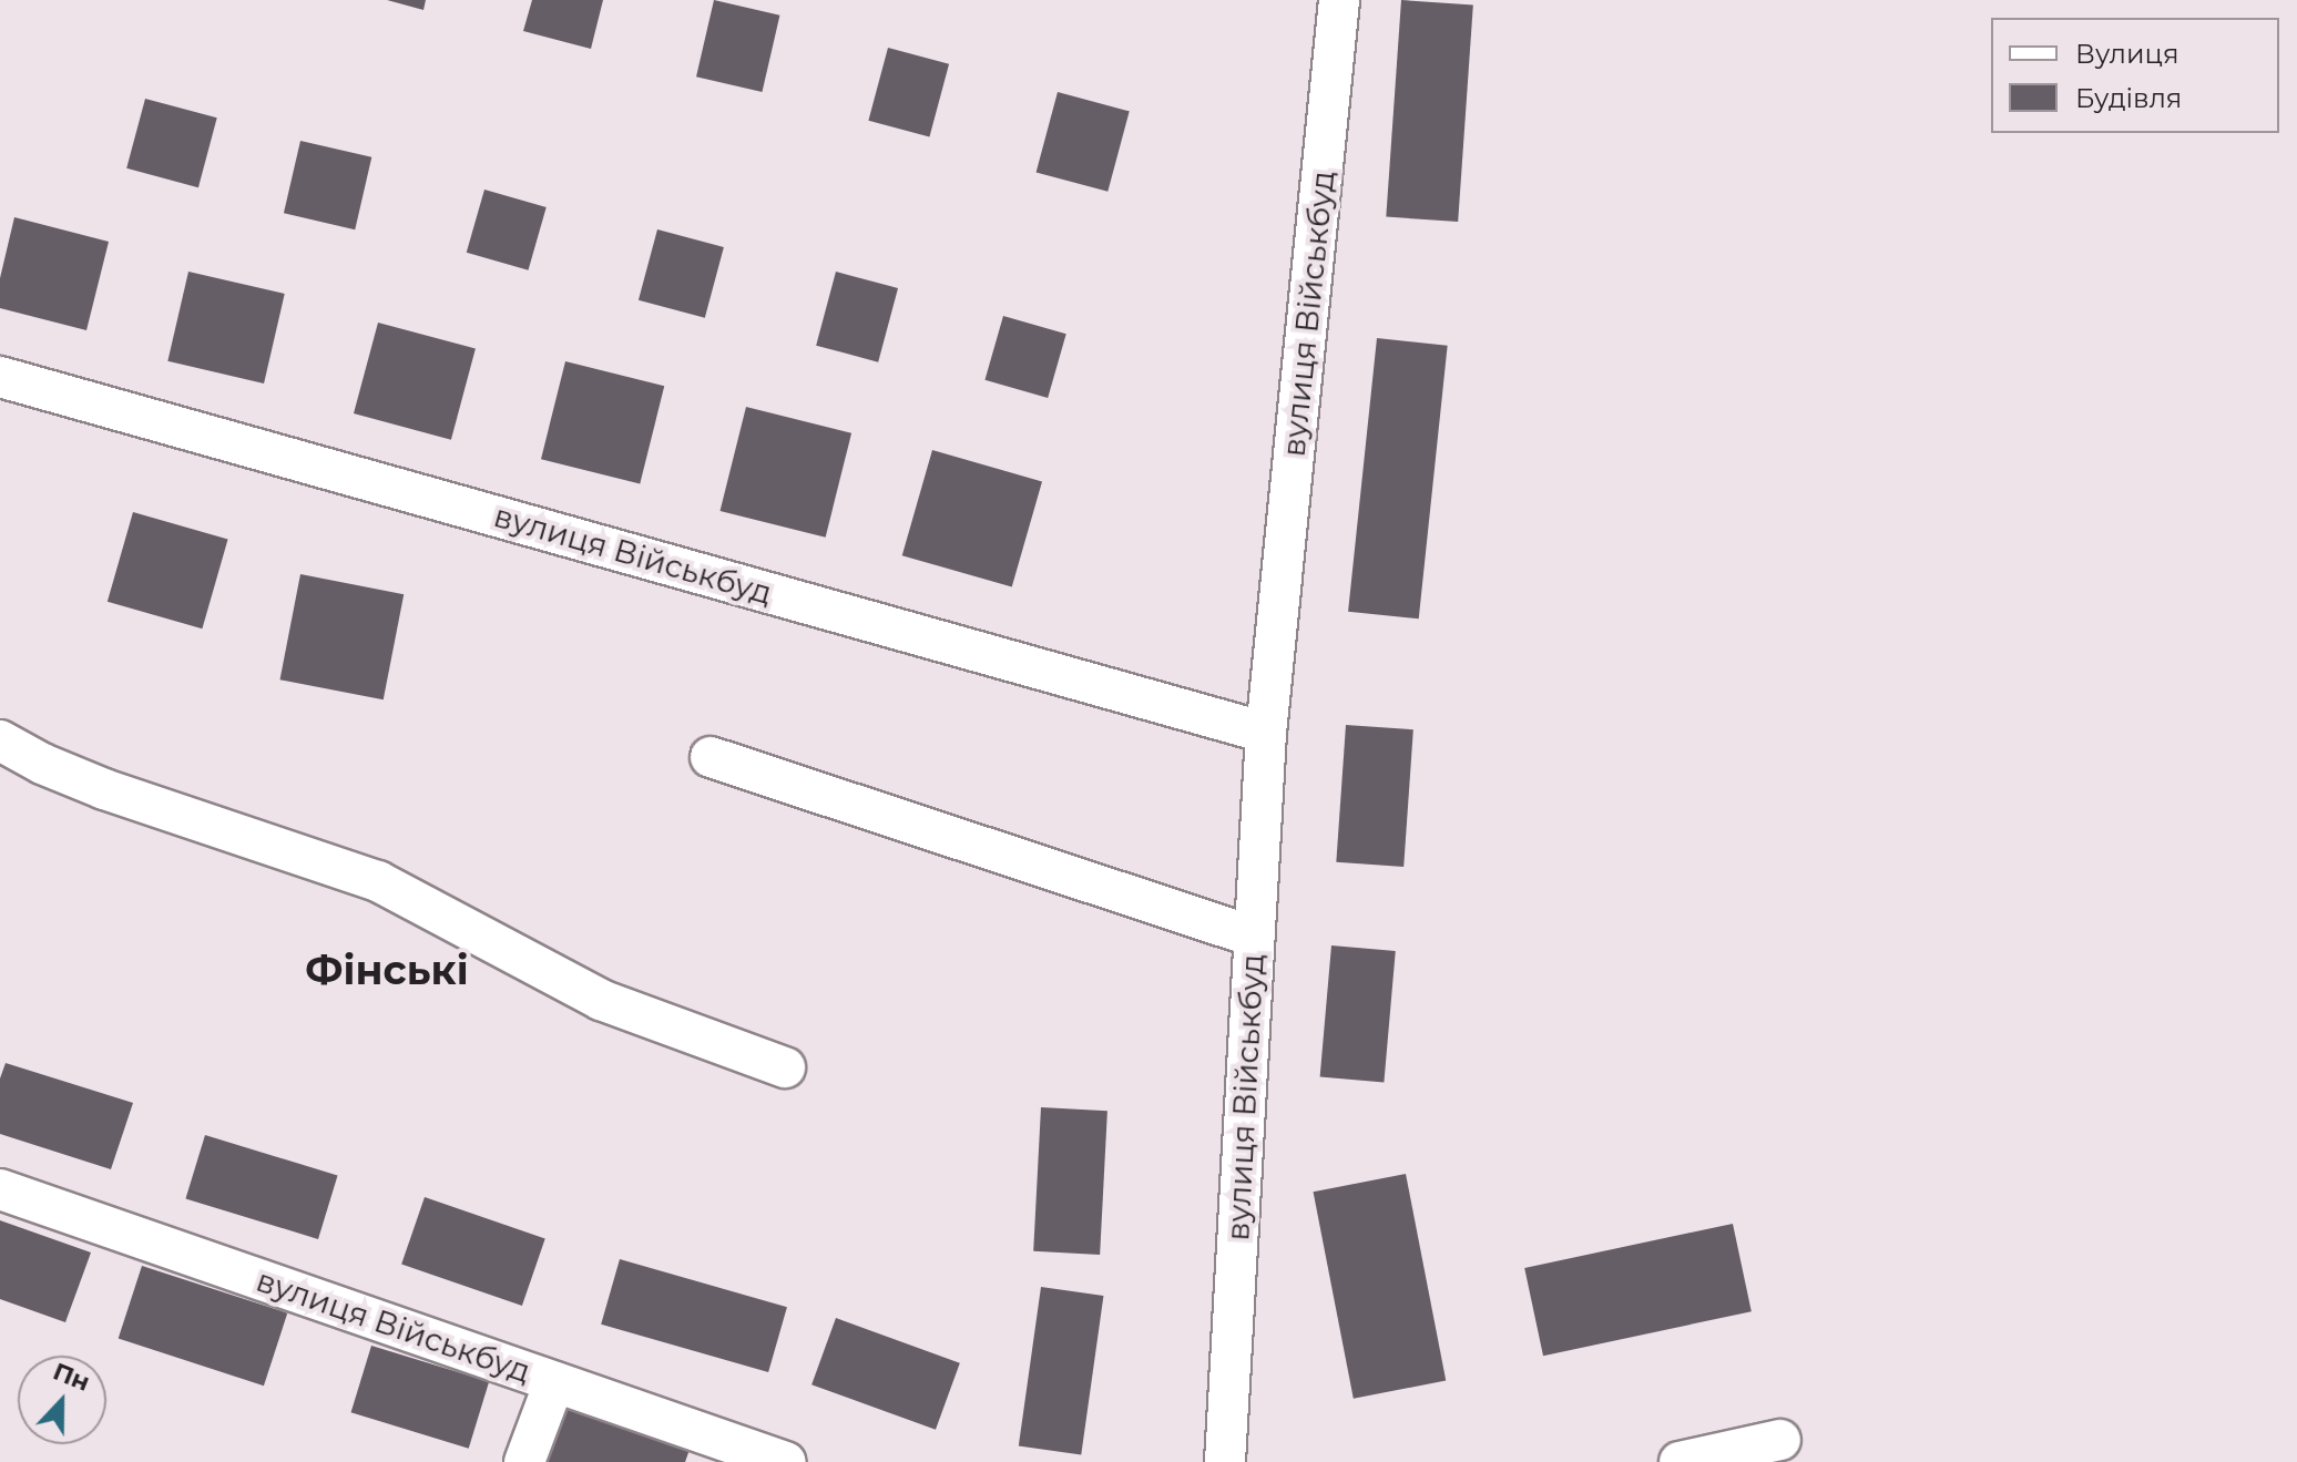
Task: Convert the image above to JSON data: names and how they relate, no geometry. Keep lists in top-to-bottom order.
{
  "streets": {
    "street": ["вулиця Військбуд"]
  },
  "districts": ["Фінські"],
  "legend": ["Вулиця", "Будівля"],
  "north": "top"
}
